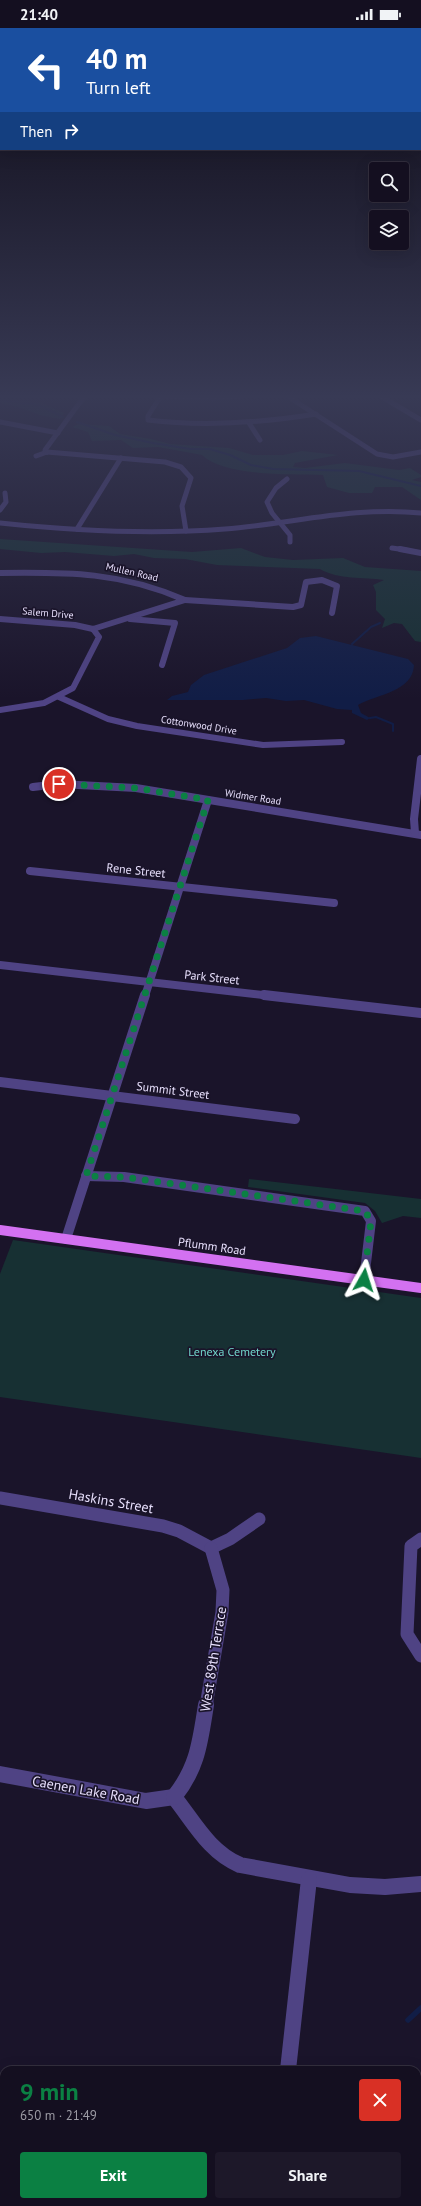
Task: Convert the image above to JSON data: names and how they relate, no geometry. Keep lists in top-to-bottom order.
{
  "streets": {
    "main road": ["Pflumm Road"],
    "street": [
      "Mullen Road",
      "Salem Drive",
      "Cottonwood Drive",
      "Widmer Road",
      "Rene Street",
      "Park Street",
      "Summit Street",
      "Haskins Street",
      "West 89th Terrace",
      "Caenen Lake Road"
    ]
  },
  "crossings": [
    ["Haskins Street", "West 89th Terrace"],
    ["West 89th Terrace", "Caenen Lake Road"]
  ],
  "parks": ["Lenexa Cemetery"],
  "page": {
    "status": "21:40",
    "turn": ["40 m", "Turn left"],
    "then": "Then",
    "heading": ["9 min", "650 m · 21:49"],
    "buttons": ["Exit", "Share"]
  }
}
